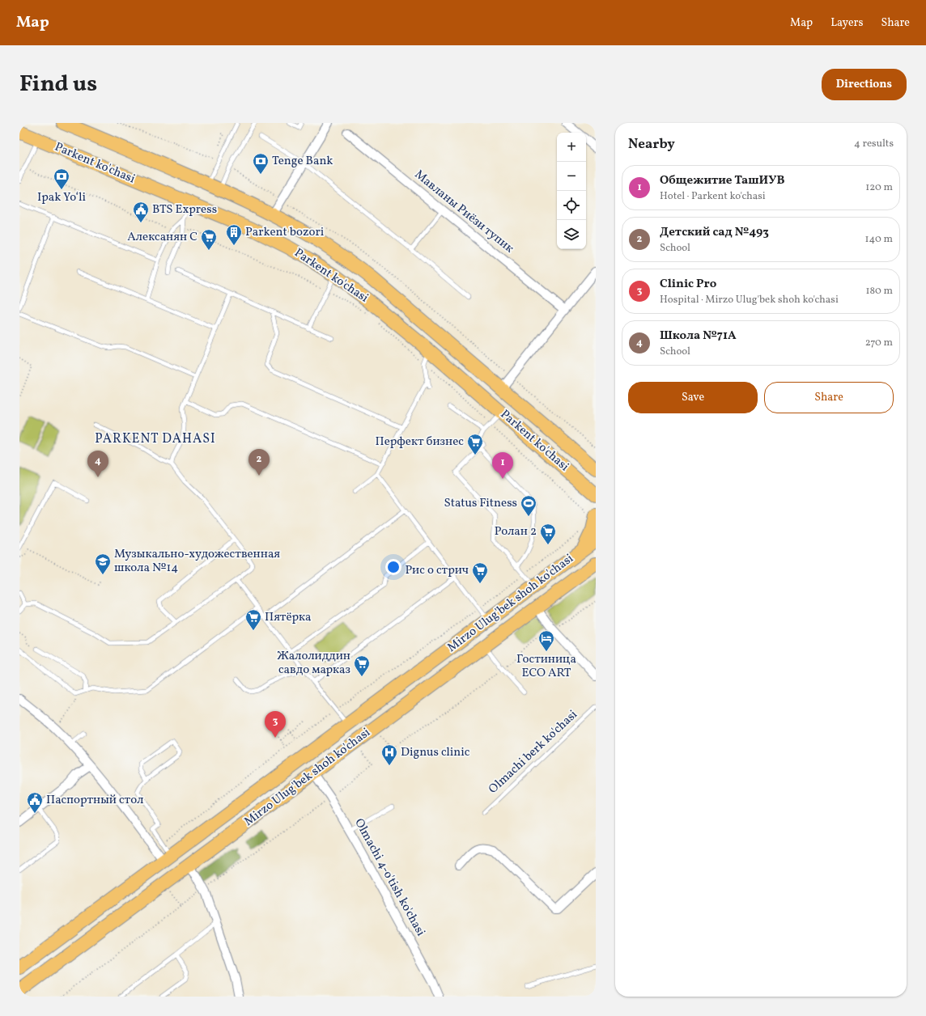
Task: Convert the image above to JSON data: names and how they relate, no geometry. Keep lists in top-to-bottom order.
{
  "streets": {
    "main road": ["Parkent ko'chasi", "Mirzo Ulug'bek shoh ko'chasi"],
    "street": ["Мавланы Риёзи тупик", "Olmachi 4-o'tish ko'chasi"],
    "lane": ["Olmachi berk ko'chasi"]
  },
  "crossings": [
    ["Mirzo Ulug'bek shoh ko'chasi", "Olmachi 4-o'tish ko'chasi"]
  ],
  "districts": ["PARKENT DAHASI"],
  "places": {
    "bank": ["Tenge Bank", "Ipak Yoʻli"],
    "public building": ["BTS Express", "Паспортный стол"],
    "building": ["Parkent bozori"],
    "supermarket": [
      "Алексанян С",
      "Перфект бизнес",
      "Ролан 2",
      "Рис о стрич",
      "Пятёрка",
      "Жалолиддин савдо марказ"
    ],
    "sports": ["Status Fitness"],
    "school or university": ["Музыкально-художественная школа №14"],
    "hotel": ["Гостиница ECO ART"],
    "hospital": ["Dignus clinic"]
  },
  "page": {
    "header": "Map",
    "nav": ["Map", "Layers", "Share"],
    "title": "Find us",
    "buttons": [
      "Directions",
      ["Save", "Share"]
    ],
    "heading": ["Nearby", "4 results"],
    "map_buttons": ["+", "−"],
    "list": [
      {
        "mark": "1",
        "name": "Общежитие ТашИУВ",
        "note": "Hotel · Parkent ko'chasi",
        "value": "120 m"
      },
      {
        "mark": "2",
        "name": "Детский сад №493",
        "note": "School",
        "value": "140 m"
      },
      {
        "mark": "3",
        "name": "Clinic Pro",
        "note": "Hospital · Mirzo Ulug'bek shoh ko'chasi",
        "value": "180 m"
      },
      {
        "mark": "4",
        "name": "Школа №71А",
        "note": "School",
        "value": "270 m"
      }
    ],
    "pins": [
      "2",
      "4",
      "1",
      "3"
    ]
  }
}
